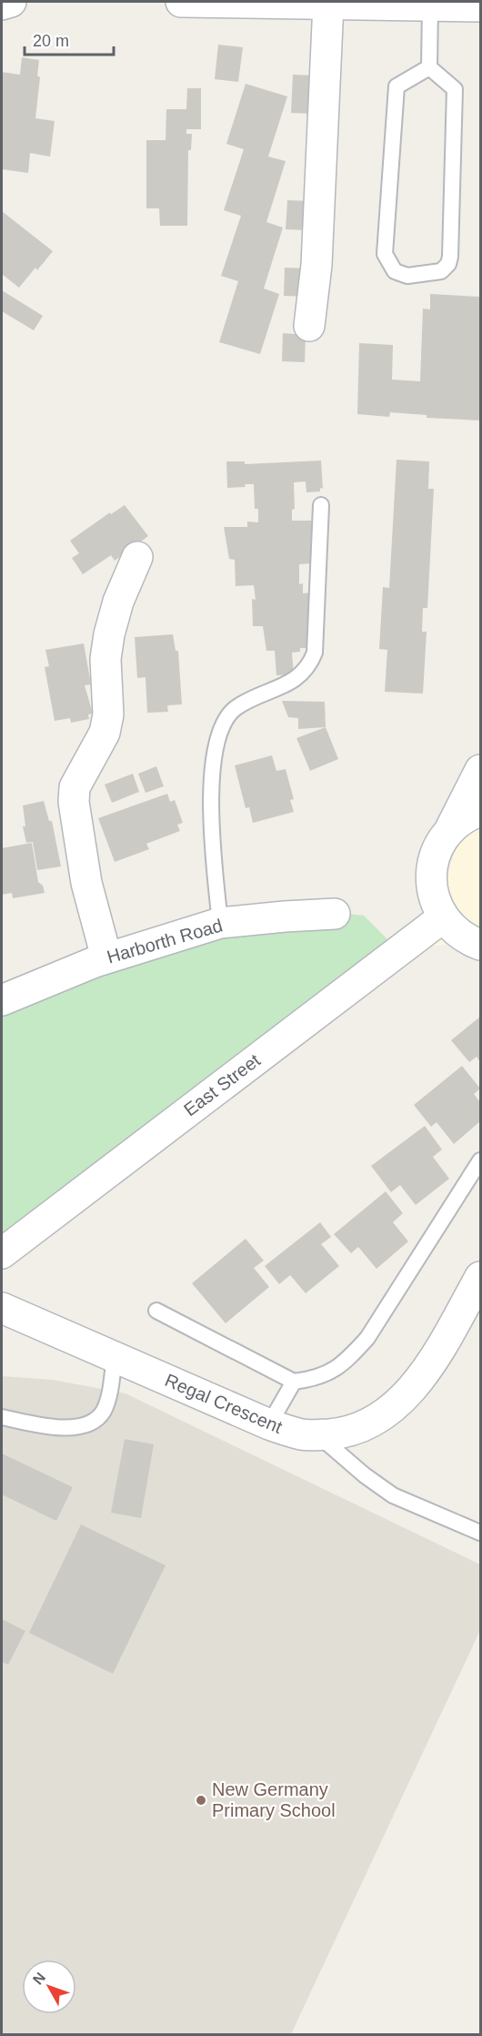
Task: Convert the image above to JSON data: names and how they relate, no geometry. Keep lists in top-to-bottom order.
{
  "streets": {
    "street": ["Harborth Road", "East Street", "Regal Crescent"]
  },
  "places": ["New Germany Primary School"],
  "scale_bar": "20 m",
  "north": "top left"
}
